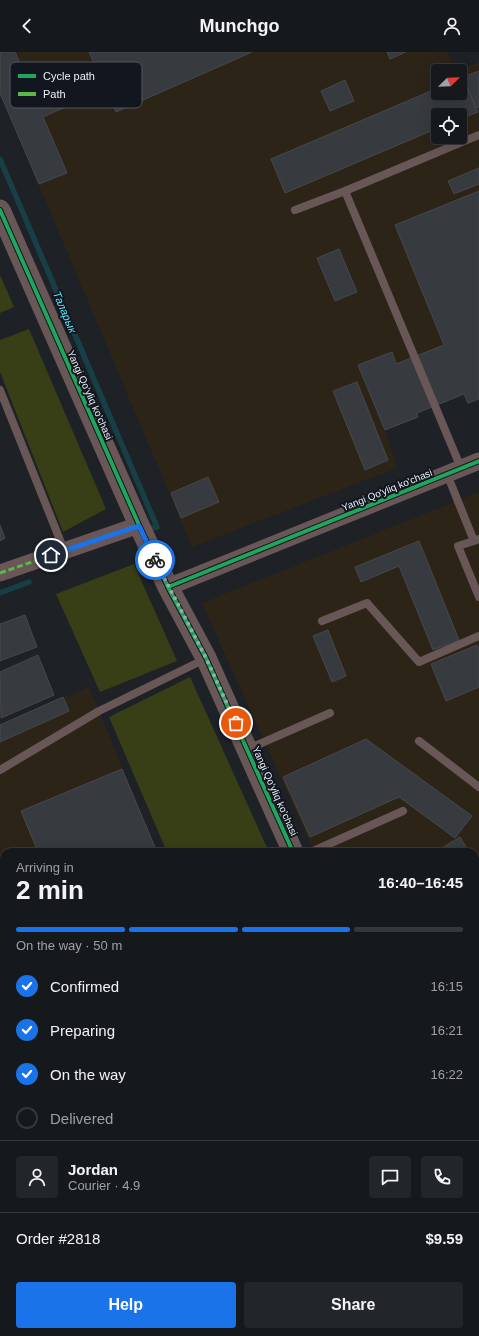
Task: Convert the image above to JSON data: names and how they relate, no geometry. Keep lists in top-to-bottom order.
{
  "streets": {
    "street": ["Yangi Qo'yliq ko'chasi"]
  },
  "water": ["Таларык"],
  "legend": ["Cycle path", "Path"],
  "north": "top right",
  "page": {
    "header": "Munchgo",
    "heading": ["2 min", "Arriving in", "16:40–16:45"],
    "panel": [
      "Jordan",
      "Courier · 4.9",
      "Order #2818",
      "$9.59"
    ],
    "bar": "On the way · 50 m",
    "list": [
      ["Confirmed", "16:15"],
      ["Preparing", "16:21"],
      ["On the way", "16:22"],
      "Delivered"
    ],
    "buttons": ["Help", "Share"]
  }
}
